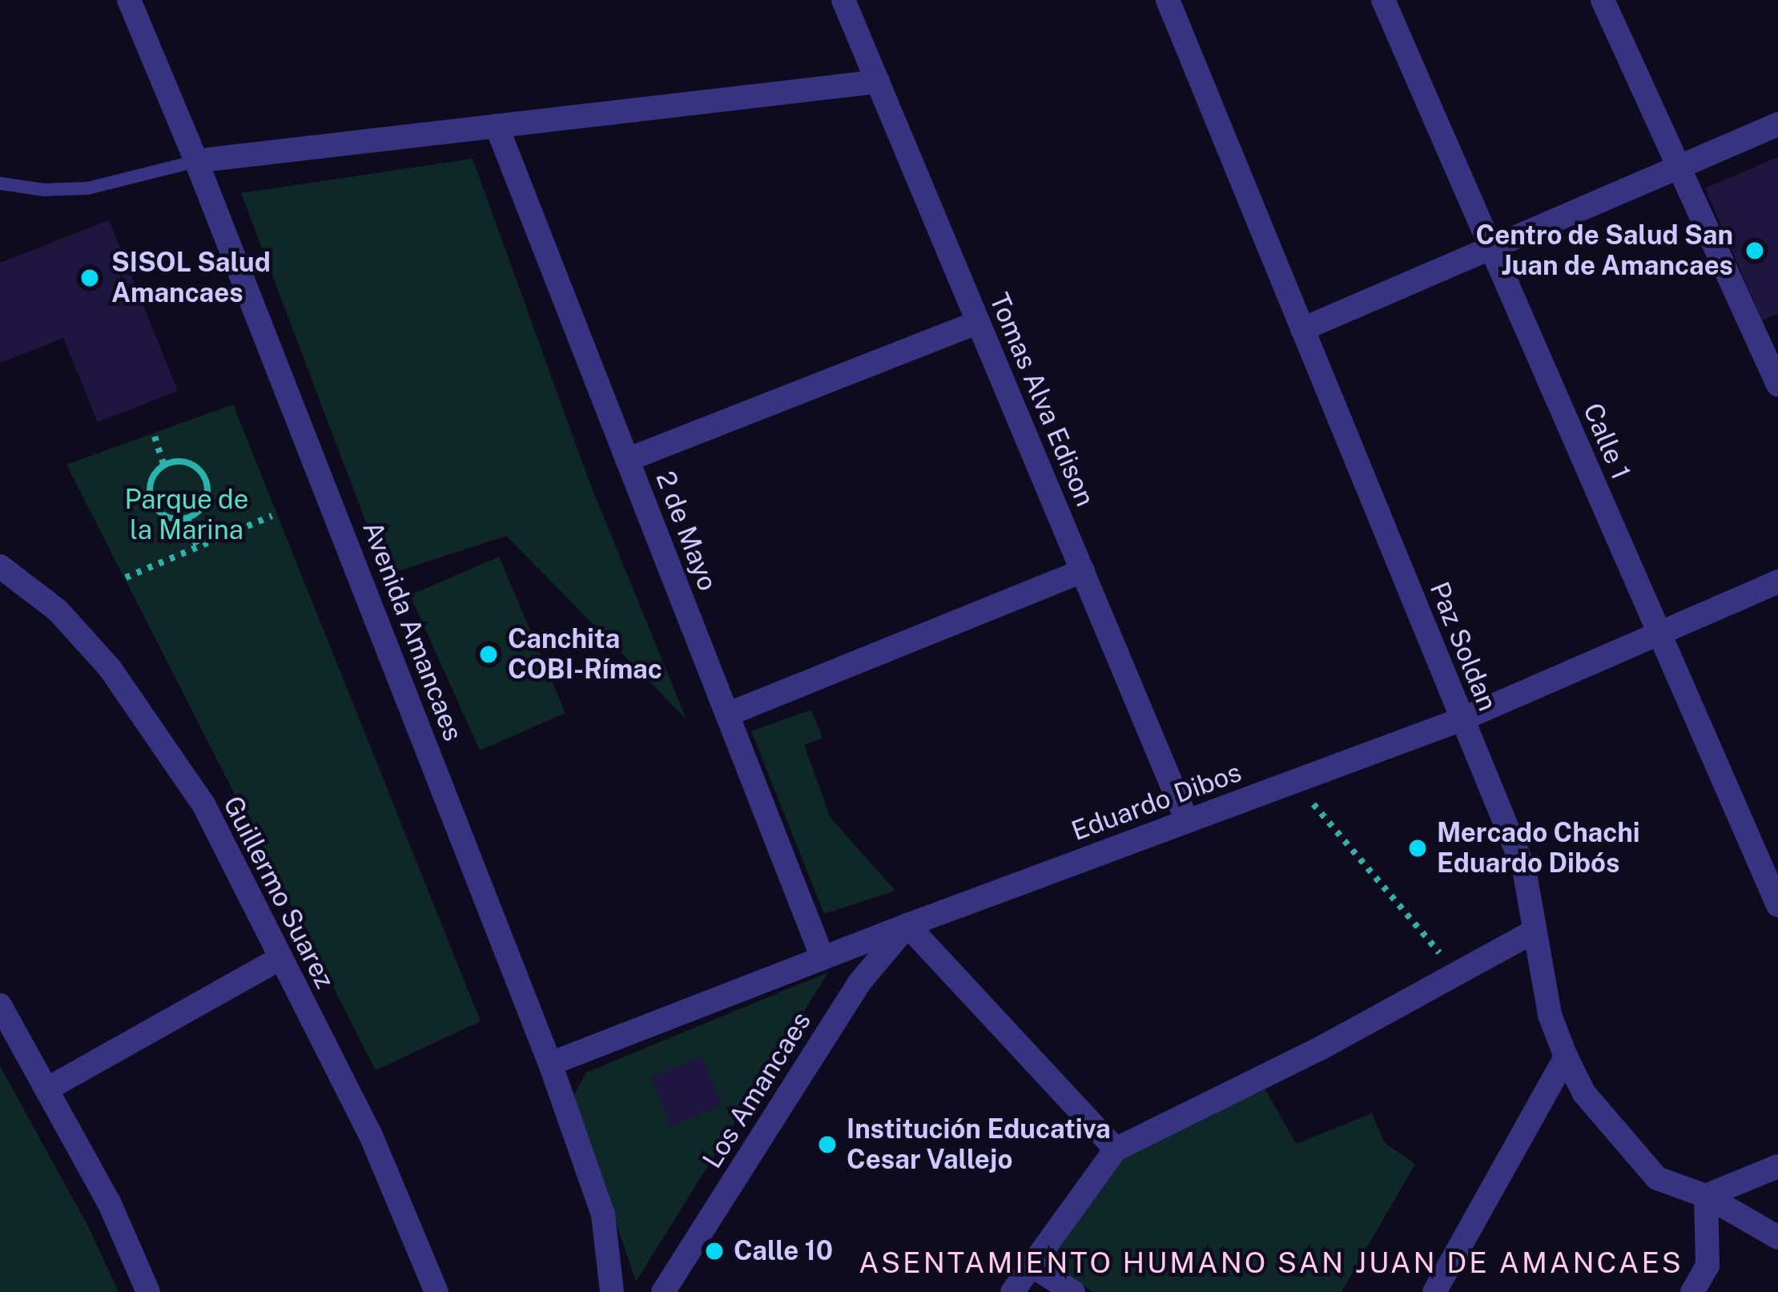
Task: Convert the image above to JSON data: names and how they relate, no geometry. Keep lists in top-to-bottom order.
{
  "streets": {
    "street": [
      "Tomas Alva Edison",
      "Calle 1",
      "2 de Mayo",
      "Avenida Amancaes",
      "Paz Soldan",
      "Eduardo Dibos",
      "Guillermo Suarez",
      "Los Amancaes"
    ]
  },
  "crossings": [
    ["Tomas Alva Edison", "Eduardo Dibos"],
    ["Calle 1", "Eduardo Dibos"],
    ["2 de Mayo", "Eduardo Dibos"],
    ["Avenida Amancaes", "Eduardo Dibos"],
    ["Paz Soldan", "Eduardo Dibos"],
    ["Eduardo Dibos", "Los Amancaes"]
  ],
  "districts": ["ASENTAMIENTO HUMANO SAN JUAN DE AMANCAES"],
  "parks": ["Parque de la Marina"],
  "places": [
    "Centro de Salud San Juan de Amancaes",
    "SISOL Salud Amancaes",
    "Canchita COBI-Rímac",
    "Mercado Chachi Eduardo Dibós",
    "Institución Educativa Cesar Vallejo",
    "Calle 10"
  ]
}
